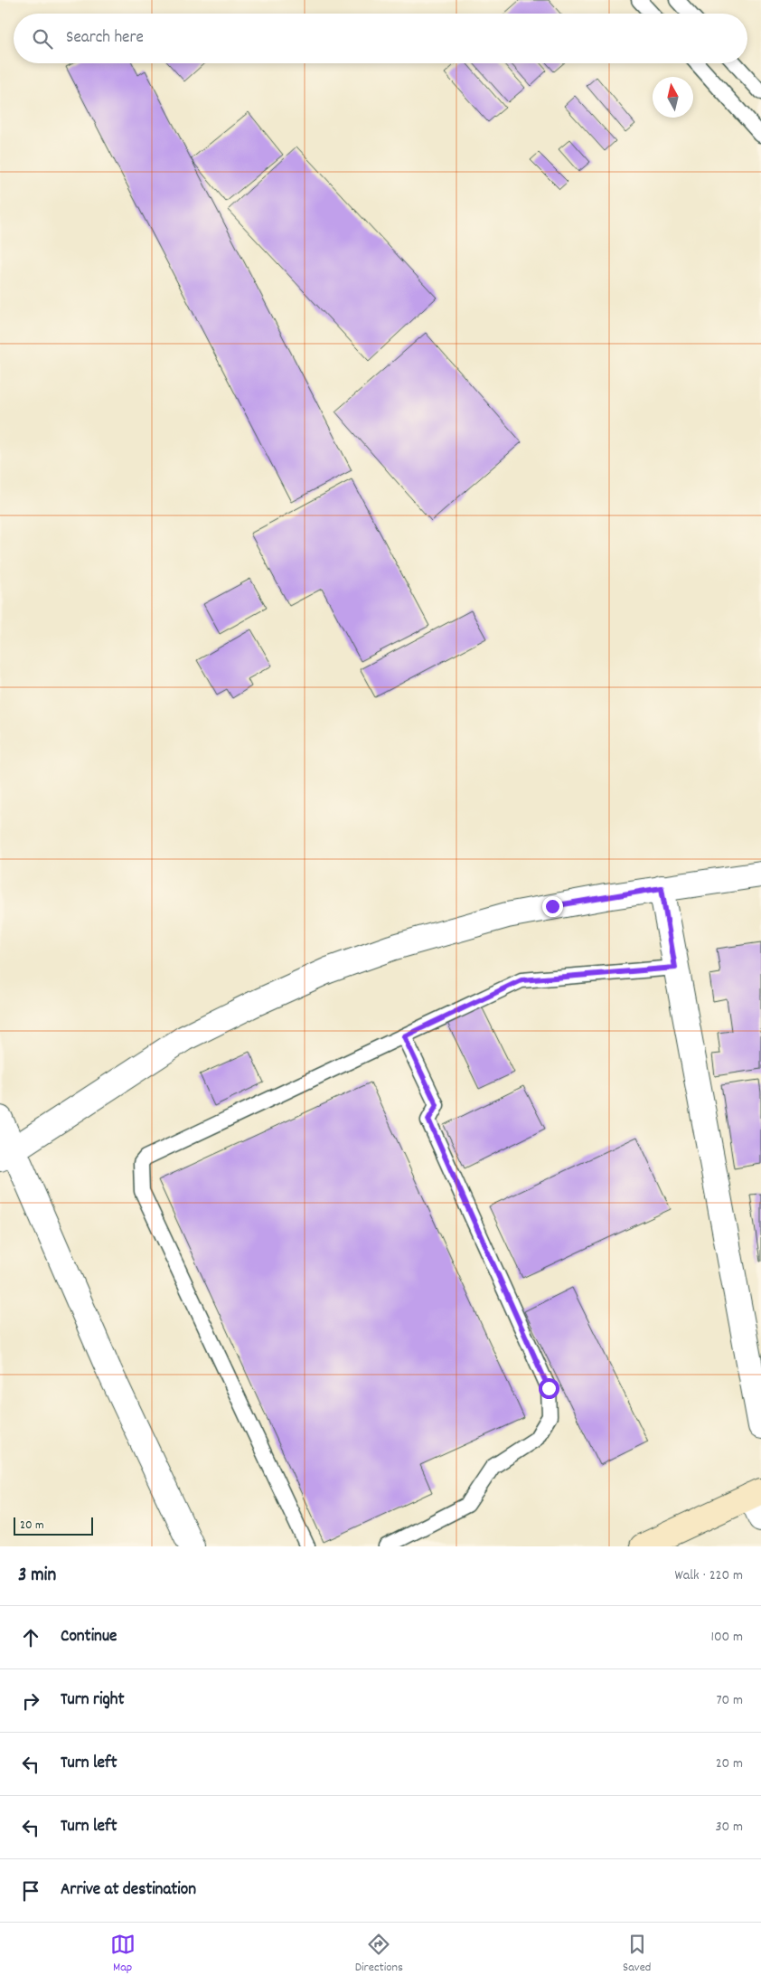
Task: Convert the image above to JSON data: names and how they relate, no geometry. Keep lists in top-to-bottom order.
{
  "scale_bar": "20 m",
  "north": "top",
  "page": {
    "search": "Search here",
    "scale": "20 m",
    "heading": ["3 min", "Walk · 220 m"],
    "list": [
      ["Continue", "100 m"],
      ["Turn right", "70 m"],
      ["Turn left", "20 m"],
      ["Turn left", "30 m"],
      "Arrive at destination"
    ],
    "nav": ["Map", "Directions", "Saved"]
  }
}
